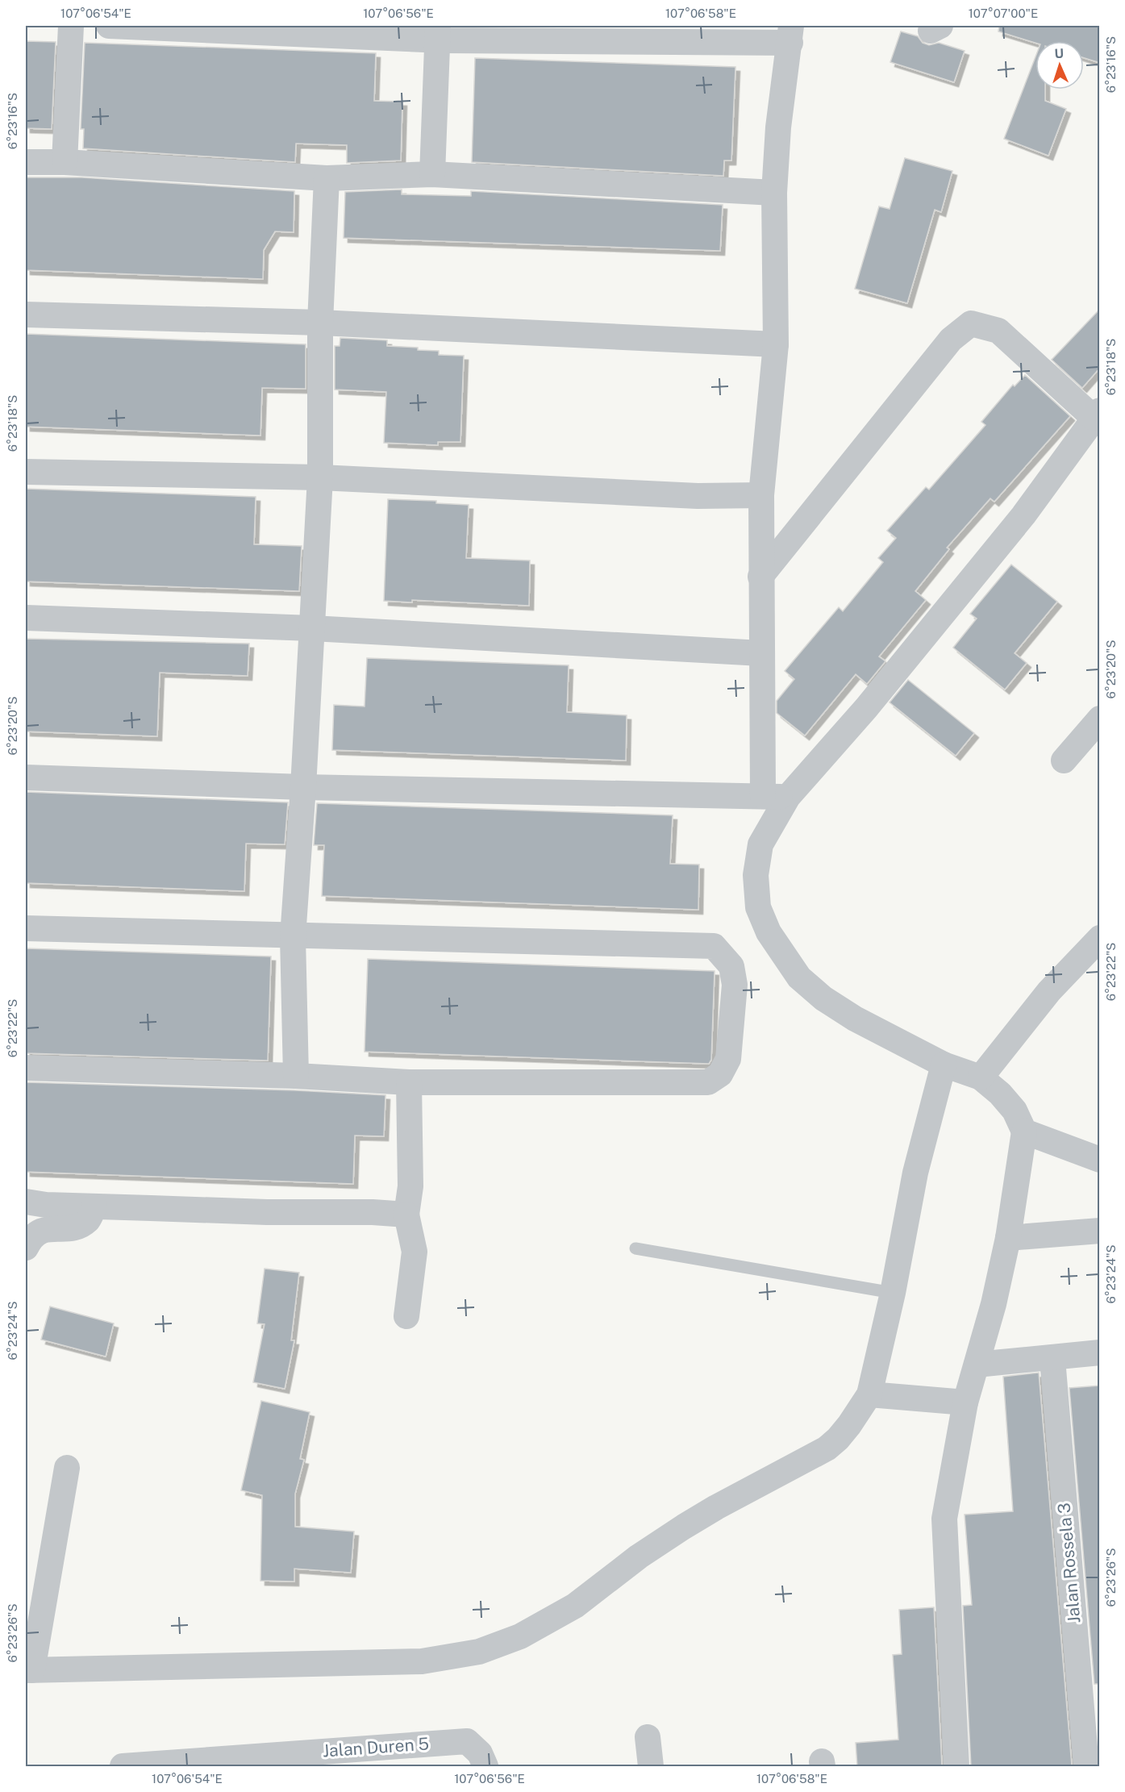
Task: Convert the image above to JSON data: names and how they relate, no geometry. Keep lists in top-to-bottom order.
{
  "streets": {
    "street": ["Jalan Rossela 3", "Jalan Duren 5"]
  },
  "north": "top",
  "coordinates": [
    "107°06'54\"E",
    "107°06'56\"E",
    "107°06'58\"E",
    "107°07'00\"E",
    "6°23'16\"S",
    "6°23'18\"S",
    "6°23'20\"S",
    "6°23'22\"S",
    "6°23'24\"S",
    "6°23'26\"S"
  ]
}
